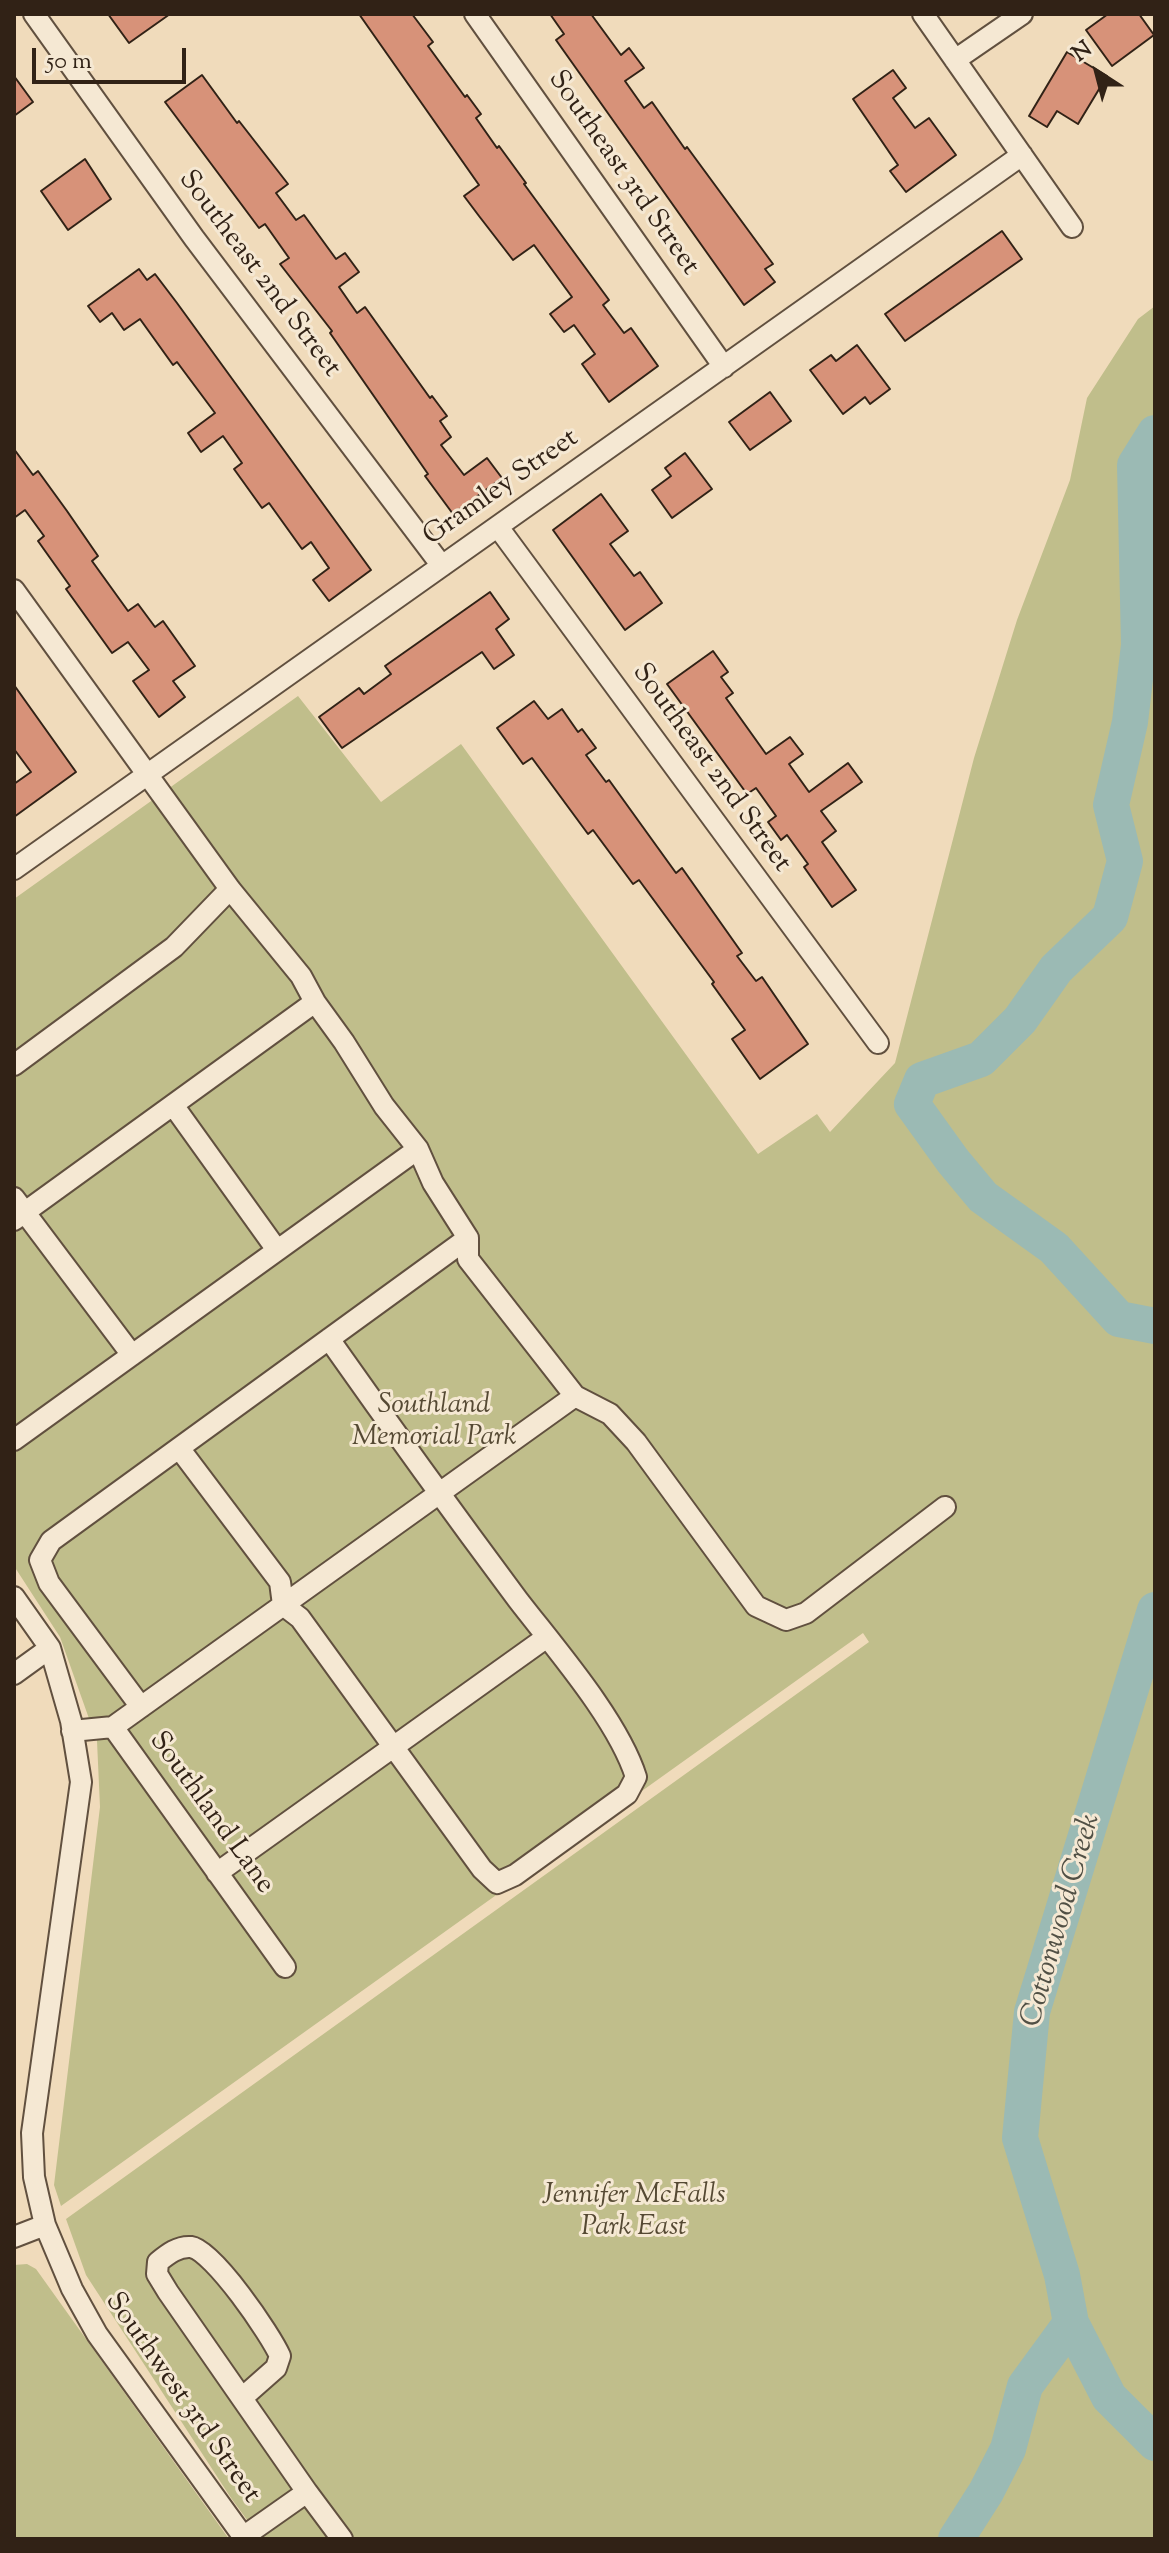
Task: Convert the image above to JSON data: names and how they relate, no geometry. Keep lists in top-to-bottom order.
{
  "streets": {
    "street": [
      "Southeast 3rd Street",
      "Southeast 2nd Street",
      "Gramley Street",
      "Southland Lane",
      "Southwest 3rd Street"
    ]
  },
  "crossings": [
    ["Southeast 3rd Street", "Gramley Street"],
    ["Southeast 2nd Street", "Gramley Street"],
    ["Southland Lane", "Southwest 3rd Street"]
  ],
  "water": ["Cottonwood Creek"],
  "parks": ["Southland Memorial Park", "Jennifer McFalls Park East"],
  "scale_bar": "50 m",
  "north": "top left"
}
